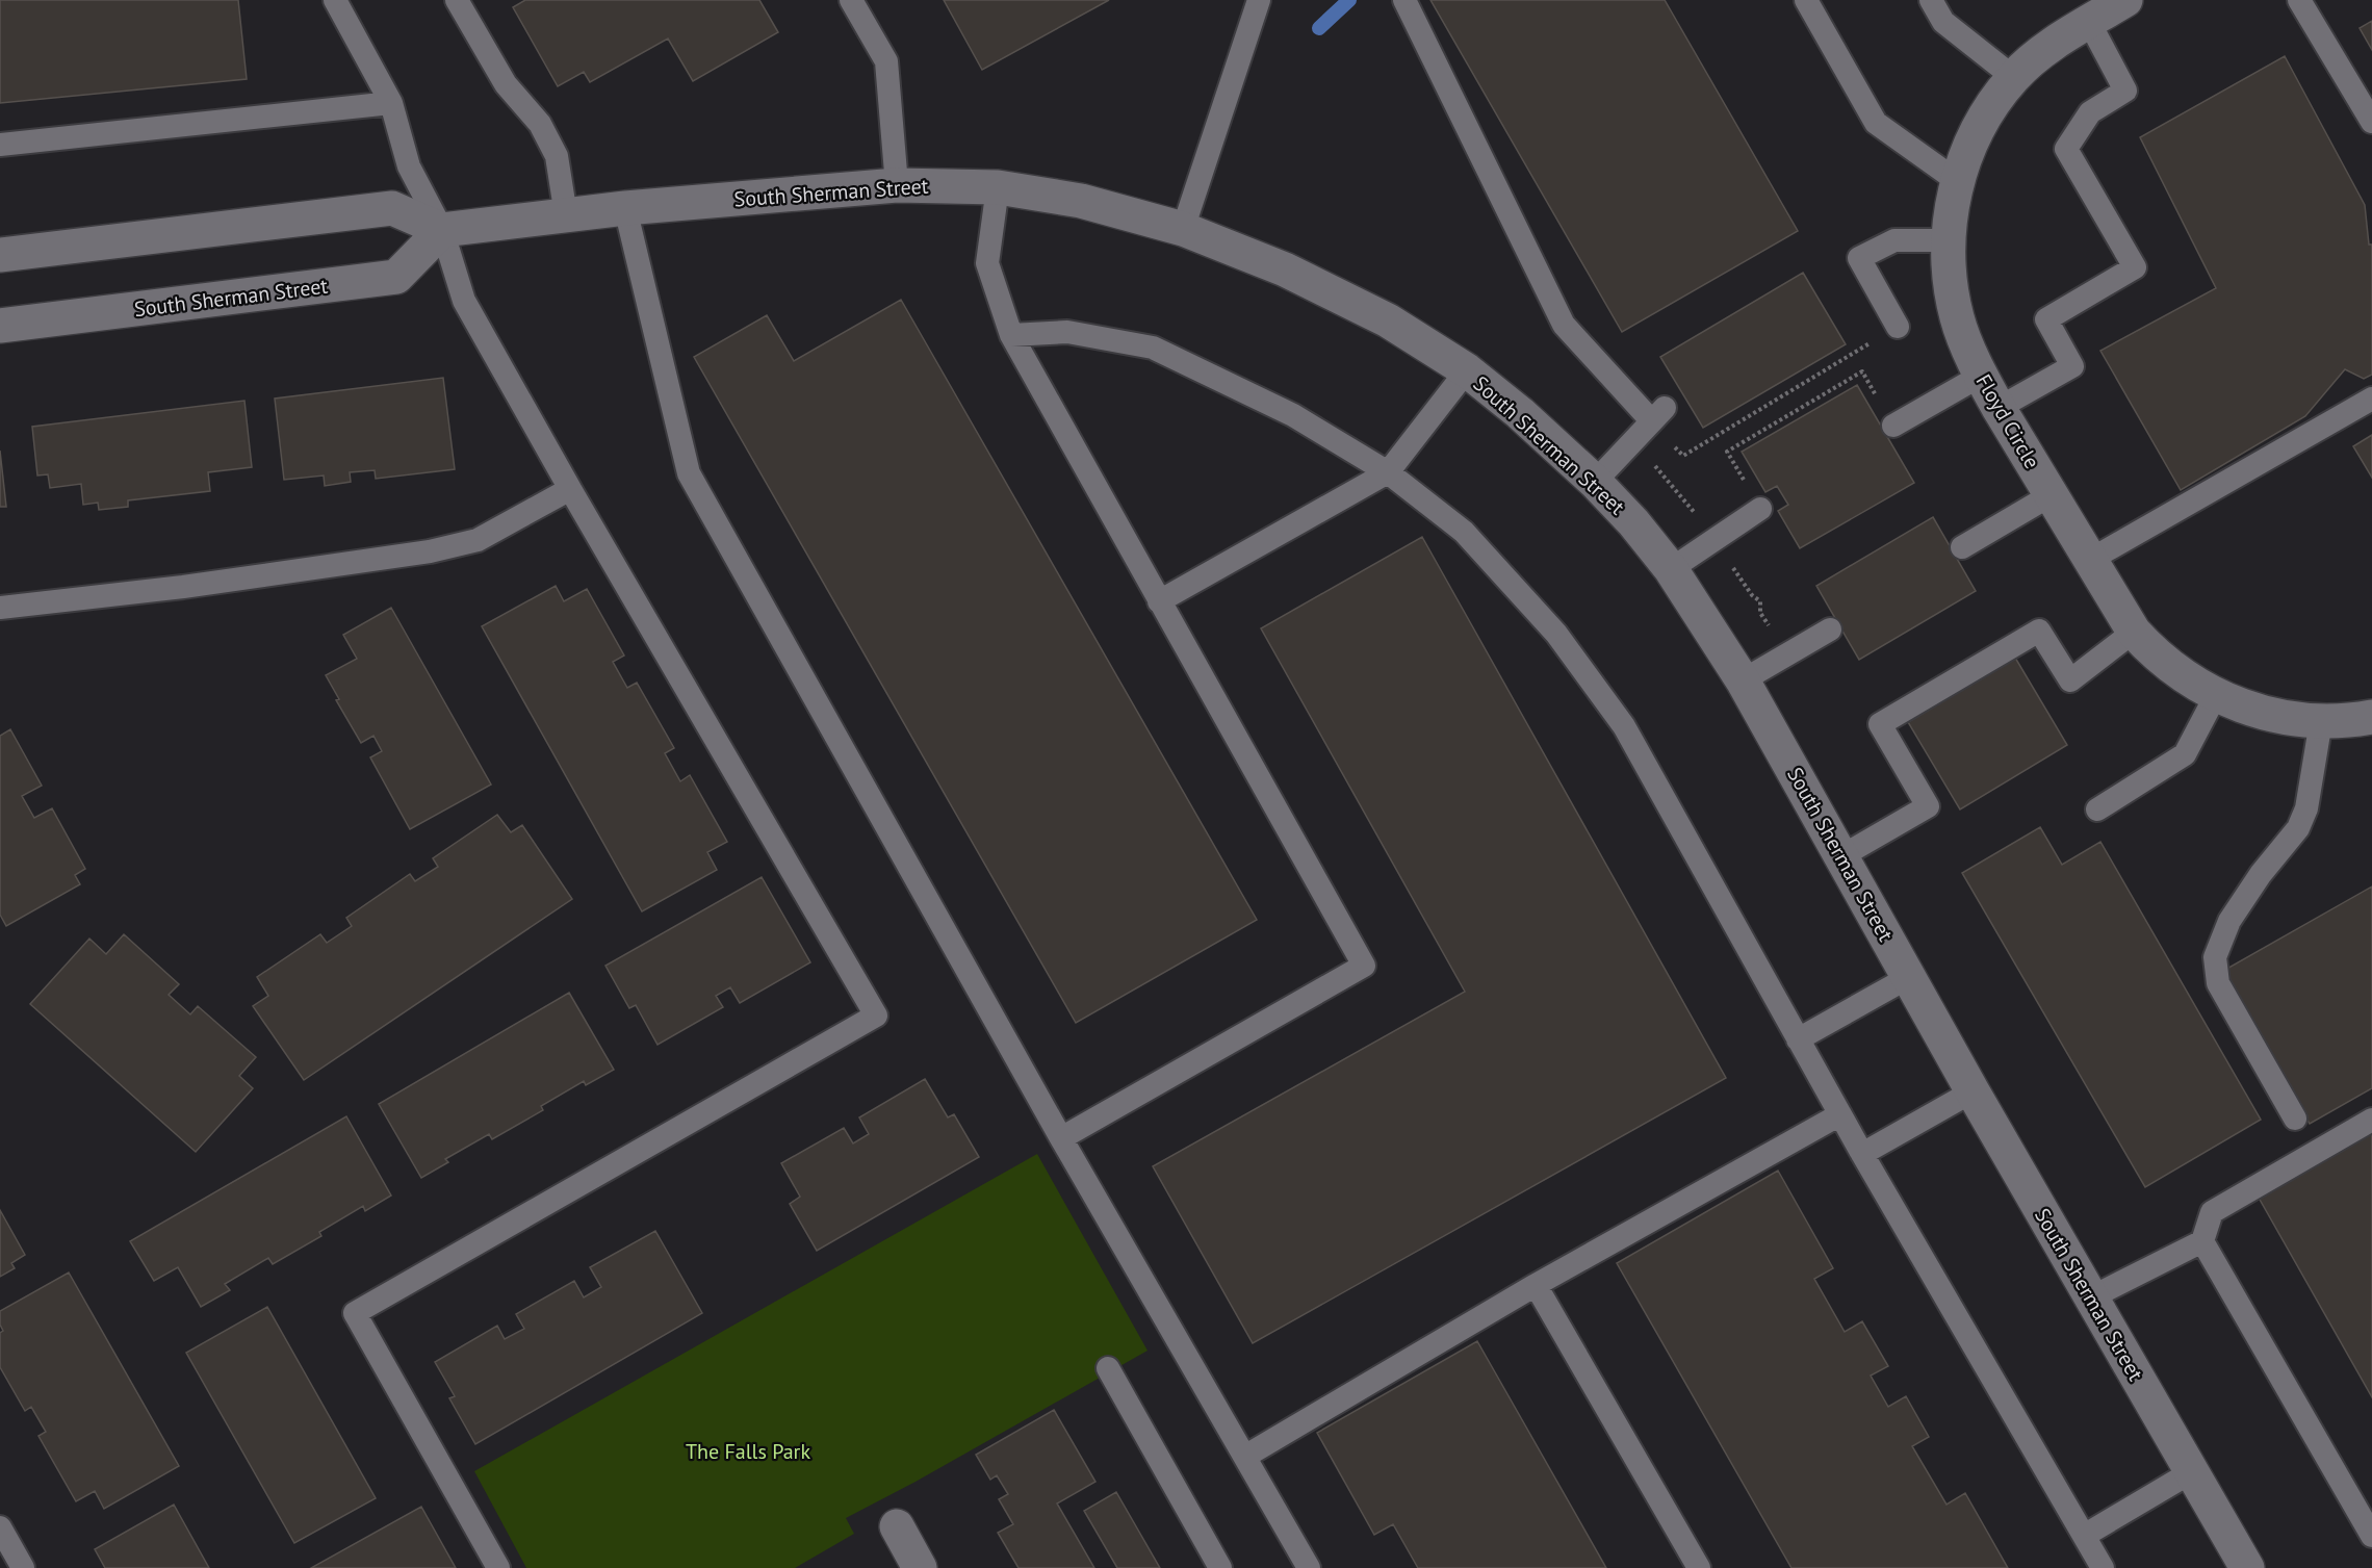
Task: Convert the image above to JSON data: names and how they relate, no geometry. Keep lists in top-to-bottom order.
{
  "streets": {
    "street": ["South Sherman Street", "Floyd Circle"]
  },
  "parks": ["The Falls Park"]
}
